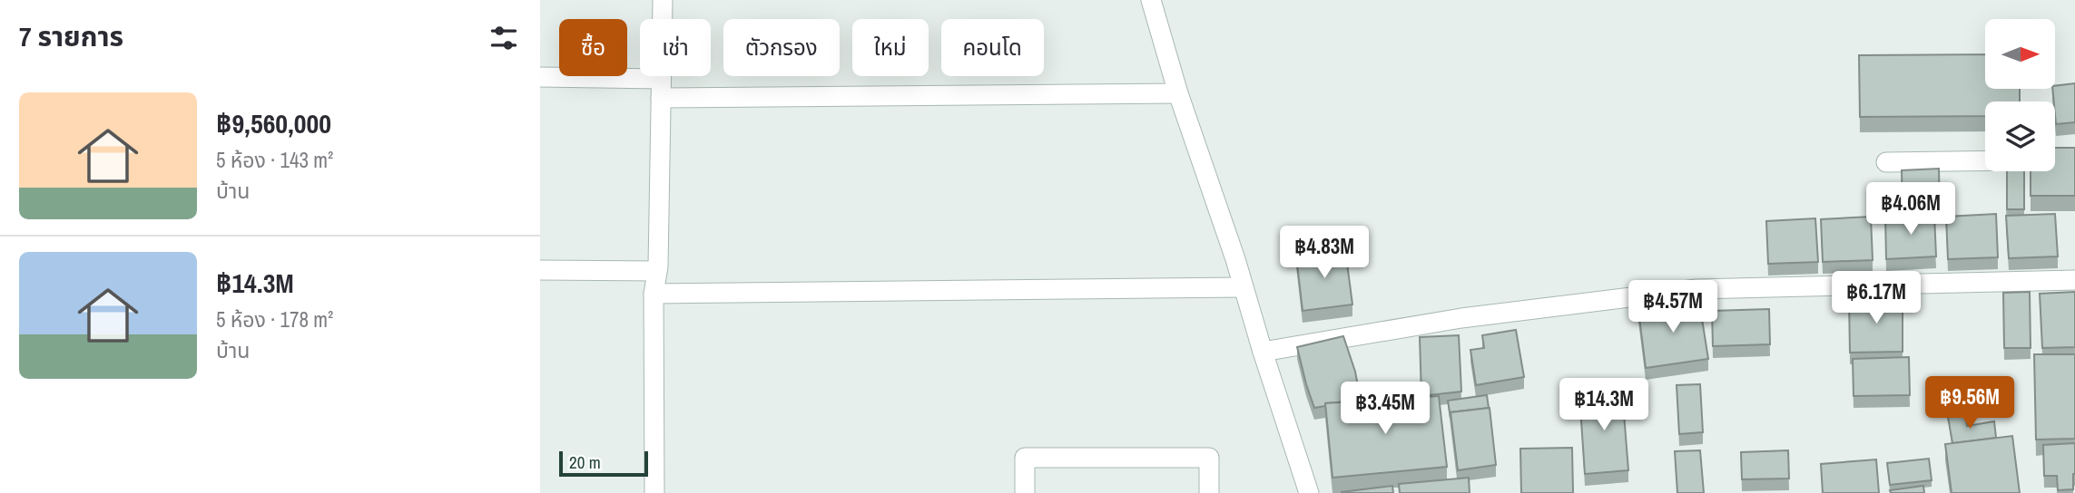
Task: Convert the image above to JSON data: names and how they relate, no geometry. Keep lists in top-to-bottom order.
{
  "scale_bar": "20 m",
  "north": "right",
  "page": {
    "heading": "7 รายการ",
    "chip": [
      "ซื้อ",
      "เช่า",
      "ตัวกรอง",
      "ใหม่",
      "คอนโด"
    ],
    "list": [
      {
        "name": "฿9,560,000",
        "note": "5 ห้อง · 143 m² · บ้าน"
      },
      {
        "name": "฿14.3M",
        "note": "5 ห้อง · 178 m² · บ้าน"
      }
    ],
    "price": [
      "฿4.06M",
      "฿4.83M",
      "฿6.17M",
      "฿4.57M",
      "฿9.56M",
      "฿14.3M",
      "฿3.45M"
    ],
    "scale": "20 m"
  }
}
